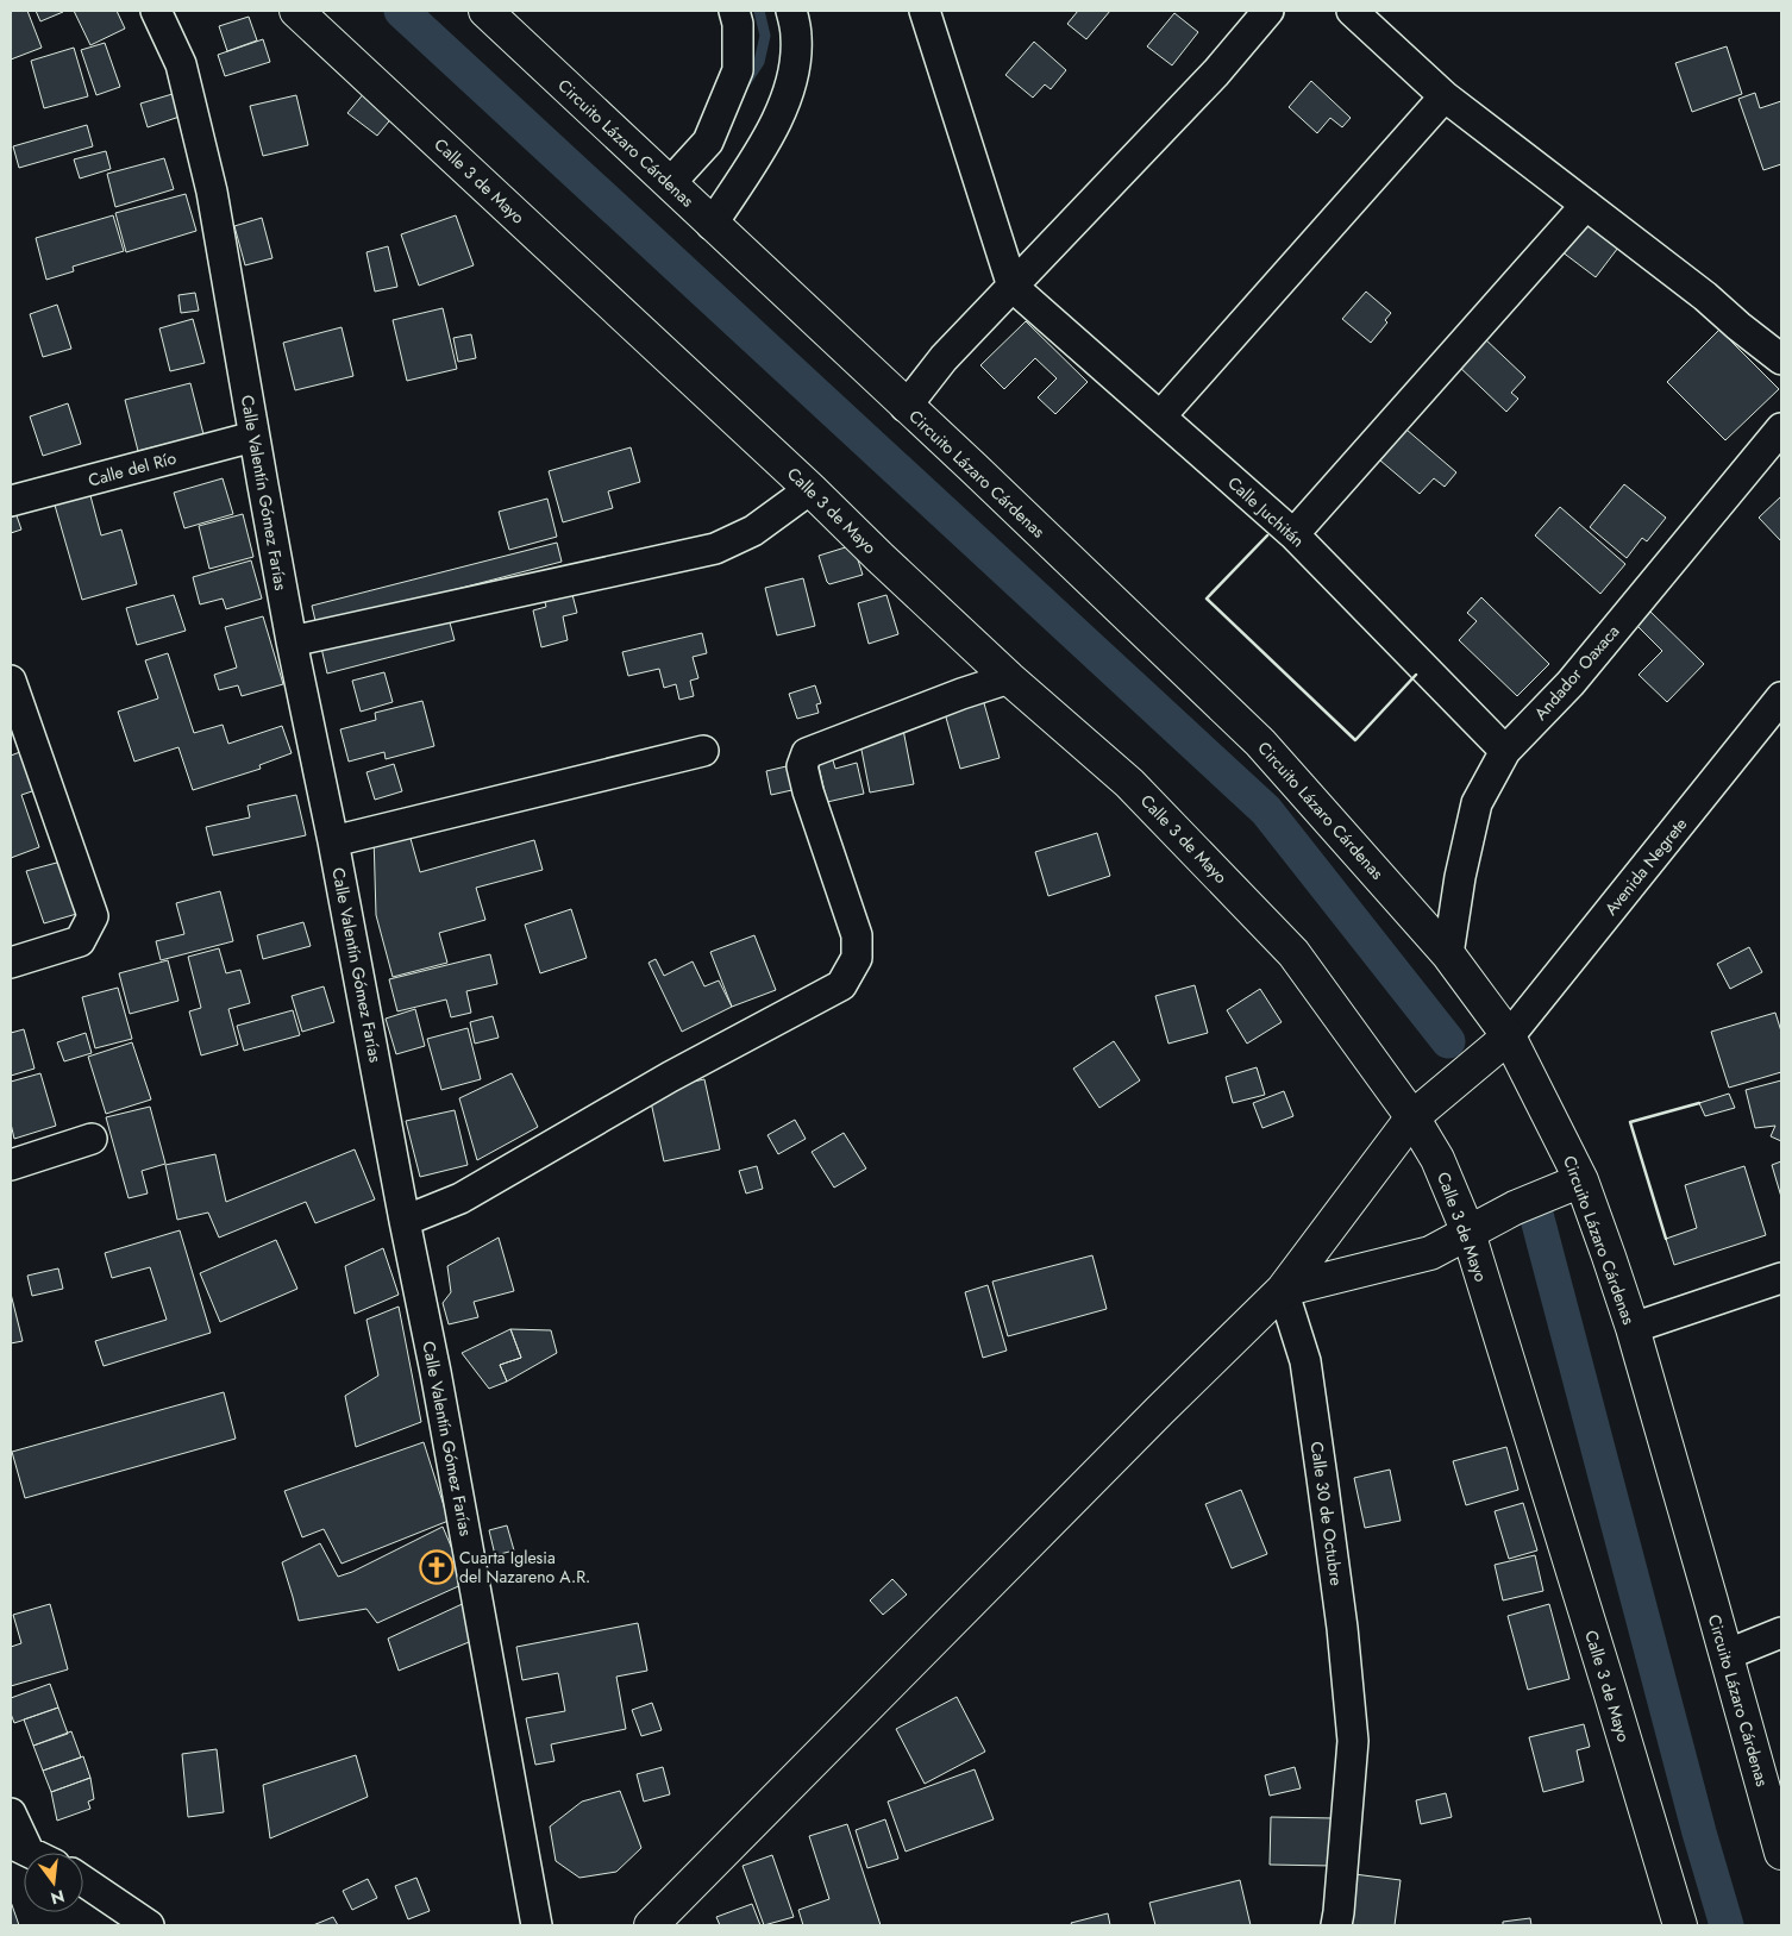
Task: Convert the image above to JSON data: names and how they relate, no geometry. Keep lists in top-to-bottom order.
{
  "streets": {
    "street": [
      "Circuito Lázaro Cárdenas",
      "Calle 3 de Mayo",
      "Calle del Río",
      "Calle Valentín Gómez Farías",
      "Calle Juchitán",
      "Andador Oaxaca",
      "Avenida Negrete",
      "Calle 30 de Octubre"
    ]
  },
  "crossings": [
    ["Circuito Lázaro Cárdenas", "Andador Oaxaca"],
    ["Circuito Lázaro Cárdenas", "Avenida Negrete"],
    ["Calle del Río", "Calle Valentín Gómez Farías"],
    ["Calle Juchitán", "Andador Oaxaca"]
  ],
  "places": {
    "church": ["Cuarta Iglesia del Nazareno A.R."]
  },
  "north": "bottom"
}
